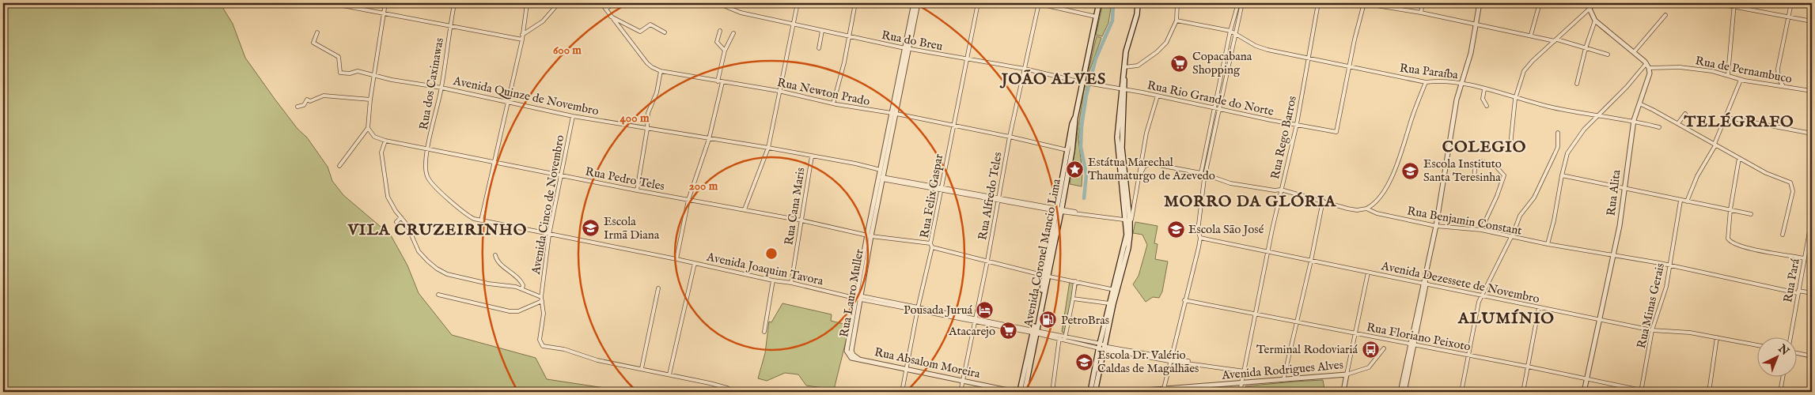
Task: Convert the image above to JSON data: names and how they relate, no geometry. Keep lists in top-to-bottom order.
{
  "streets": {
    "main road": ["Avenida Coronel Mancio Lima"],
    "street": [
      "Rua do Breu",
      "Rua de Pernambuco",
      "Rua Paraíba",
      "Rua dos Caxinawas",
      "Rua Newton Prado",
      "Avenida Quinze de Novembro",
      "Rua Rio Grande do Norte",
      "Rua Rego Barros",
      "Rua Pedro Teles",
      "Rua Alita",
      "Rua Felix Gaspar",
      "Rua Alfredo Teles",
      "Avenida Cinco de Novembro",
      "Rua Cana Maris",
      "Rua Benjamin Constant",
      "Avenida Joaquim Tavora",
      "Rua Pará",
      "Avenida Dezessete de Novembro",
      "Rua Lauro Muller",
      "Rua Minas Gerais",
      "Rua Floriano Peixoto",
      "Rua Absalom Moreira",
      "Avenida Rodrigues Alves"
    ]
  },
  "crossings": [
    ["Rua do Breu", "Rua Rio Grande do Norte"],
    ["Rua do Breu", "Rua Felix Gaspar"],
    ["Rua do Breu", "Rua Alfredo Teles"],
    ["Rua do Breu", "Avenida Coronel Mancio Lima"],
    ["Rua do Breu", "Rua Lauro Muller"],
    ["Rua de Pernambuco", "Rua Alita"],
    ["Rua Paraíba", "Rua Rio Grande do Norte"],
    ["Rua Paraíba", "Rua Rego Barros"],
    ["Rua Paraíba", "Rua Alita"],
    ["Rua dos Caxinawas", "Avenida Quinze de Novembro"],
    ["Rua dos Caxinawas", "Rua Pedro Teles"],
    ["Rua dos Caxinawas", "Avenida Joaquim Tavora"],
    ["Rua Newton Prado", "Rua Felix Gaspar"],
    ["Rua Newton Prado", "Rua Alfredo Teles"],
    ["Rua Newton Prado", "Avenida Coronel Mancio Lima"],
    ["Rua Newton Prado", "Rua Lauro Muller"],
    ["Avenida Quinze de Novembro", "Avenida Cinco de Novembro"],
    ["Avenida Quinze de Novembro", "Rua Cana Maris"],
    ["Avenida Quinze de Novembro", "Rua Lauro Muller"],
    ["Rua Rio Grande do Norte", "Rua Rego Barros"],
    ["Rua Rio Grande do Norte", "Avenida Coronel Mancio Lima"],
    ["Rua Rego Barros", "Rua Benjamin Constant"],
    ["Rua Rego Barros", "Avenida Dezessete de Novembro"],
    ["Rua Rego Barros", "Rua Floriano Peixoto"],
    ["Rua Rego Barros", "Avenida Rodrigues Alves"],
    ["Rua Pedro Teles", "Rua Felix Gaspar"],
    ["Rua Pedro Teles", "Avenida Cinco de Novembro"],
    ["Rua Pedro Teles", "Rua Cana Maris"],
    ["Rua Pedro Teles", "Rua Lauro Muller"],
    ["Rua Alita", "Rua Benjamin Constant"],
    ["Rua Alita", "Avenida Dezessete de Novembro"],
    ["Rua Alita", "Rua Floriano Peixoto"],
    ["Rua Felix Gaspar", "Avenida Joaquim Tavora"],
    ["Rua Felix Gaspar", "Rua Absalom Moreira"],
    ["Rua Alfredo Teles", "Avenida Joaquim Tavora"],
    ["Rua Alfredo Teles", "Rua Absalom Moreira"],
    ["Avenida Cinco de Novembro", "Avenida Joaquim Tavora"],
    ["Rua Cana Maris", "Avenida Joaquim Tavora"],
    ["Rua Benjamin Constant", "Rua Pará"],
    ["Rua Benjamin Constant", "Rua Minas Gerais"],
    ["Avenida Coronel Mancio Lima", "Avenida Joaquim Tavora"],
    ["Avenida Coronel Mancio Lima", "Rua Absalom Moreira"],
    ["Avenida Joaquim Tavora", "Rua Lauro Muller"],
    ["Avenida Dezessete de Novembro", "Rua Minas Gerais"],
    ["Rua Lauro Muller", "Rua Absalom Moreira"],
    ["Rua Minas Gerais", "Rua Floriano Peixoto"]
  ],
  "districts": [
    "JOÃO ALVES",
    "TELÉGRAFO",
    "COLEGIO",
    "MORRO DA GLÓRIA",
    "VILA CRUZEIRINHO",
    "ALUMÍNIO"
  ],
  "places": {
    "supermarket": ["Copacabana Shopping", "Atacarejo"],
    "place": ["Estátua Marechal Thaumaturgo de Azevedo"],
    "school or university": [
      "Escola Instituto Santa Teresinha",
      "Escola Irmã Diana",
      "Escola São José",
      "Escola Dr. Valério Caldas de Magalhães"
    ],
    "hotel": ["Pousada Juruá"],
    "fuel station": ["PetroBras"],
    "bus stop": ["Terminal Rodoviariá"]
  },
  "north": "top right",
  "rings": ["600 m", "400 m", "200 m"]
}
